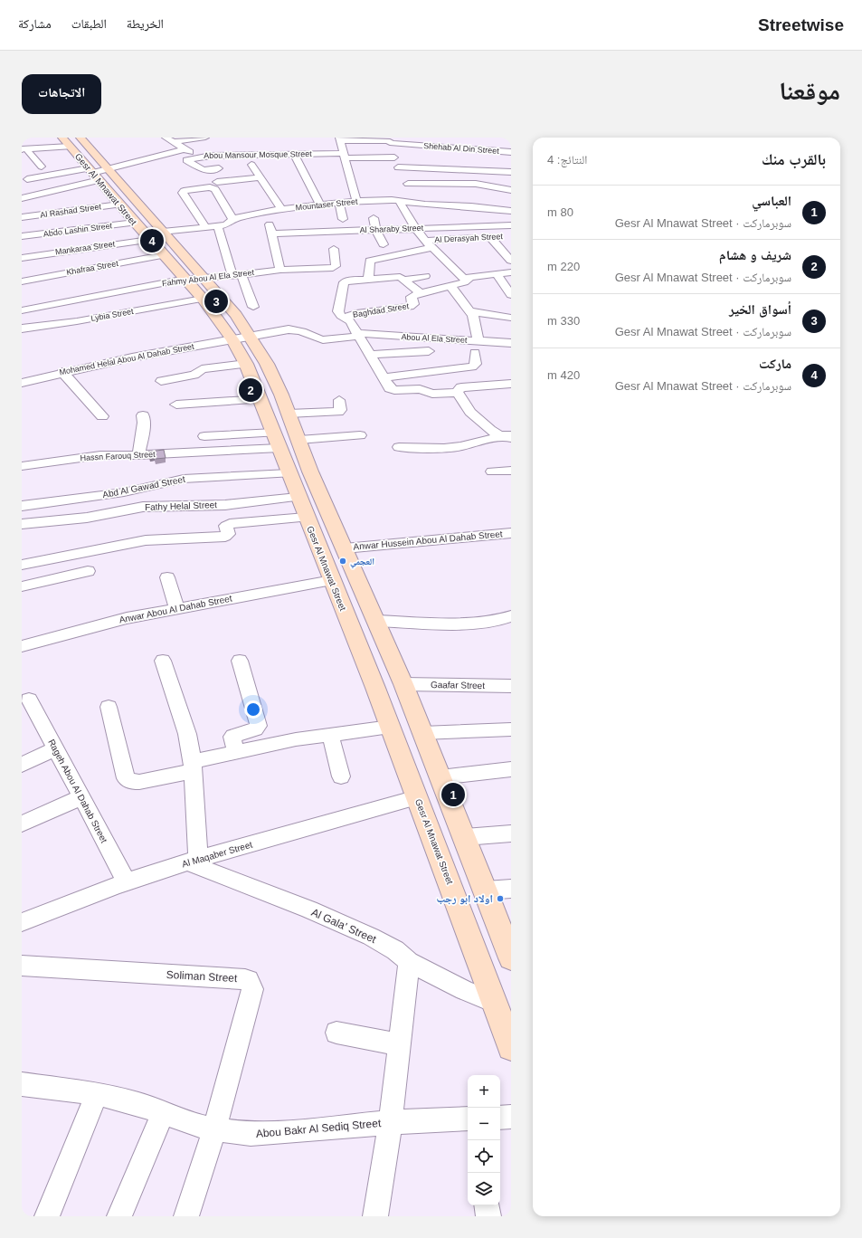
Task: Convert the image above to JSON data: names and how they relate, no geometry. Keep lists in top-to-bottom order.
{
  "streets": {
    "street": [
      "Shehab Al Din Street",
      "Abou Mansour Mosque Street",
      "Gesr Al Mnawat Street",
      "Mountaser Street",
      "Al Rashad Street",
      "Al Sharaby Street",
      "Abdo Lashin Street",
      "Al Derasyah Street",
      "Mankaraa Street",
      "Khafraa Street",
      "Fahmy Abou Al Ela Street",
      "Baghdad Street",
      "Lybia Street",
      "Abou Al Ela Street",
      "Mohamed Helal Abou Al Dahab Street",
      "Hassn Farouq Street",
      "Abd Al Gawad Street",
      "Fathy Helal Street",
      "Anwar Hussein Abou Al Dahab Street",
      "Anwar Abou Al Dahab Street",
      "Gaafar Street",
      "Rageh Abou Al Dahab Street",
      "Al Maqaber Street",
      "Al Gala' Street",
      "Soliman Street",
      "Abou Bakr Al Sediq Street"
    ]
  },
  "crossings": [
    ["Gesr Al Mnawat Street", "Mountaser Street"],
    ["Gesr Al Mnawat Street", "Al Rashad Street"],
    ["Gesr Al Mnawat Street", "Abdo Lashin Street"],
    ["Gesr Al Mnawat Street", "Mankaraa Street"],
    ["Gesr Al Mnawat Street", "Khafraa Street"],
    ["Gesr Al Mnawat Street", "Fahmy Abou Al Ela Street"],
    ["Gesr Al Mnawat Street", "Lybia Street"],
    ["Gesr Al Mnawat Street", "Mohamed Helal Abou Al Dahab Street"],
    ["Gesr Al Mnawat Street", "Hassn Farouq Street"],
    ["Gesr Al Mnawat Street", "Abd Al Gawad Street"],
    ["Gesr Al Mnawat Street", "Fathy Helal Street"],
    ["Gesr Al Mnawat Street", "Anwar Hussein Abou Al Dahab Street"],
    ["Gesr Al Mnawat Street", "Anwar Abou Al Dahab Street"],
    ["Gesr Al Mnawat Street", "Gaafar Street"],
    ["Gesr Al Mnawat Street", "Al Maqaber Street"],
    ["Gesr Al Mnawat Street", "Al Gala' Street"],
    ["Mountaser Street", "Abdo Lashin Street"],
    ["Mountaser Street", "Mankaraa Street"],
    ["Abdo Lashin Street", "Mankaraa Street"],
    ["Rageh Abou Al Dahab Street", "Al Maqaber Street"],
    ["Al Maqaber Street", "Al Gala' Street"],
    ["Soliman Street", "Abou Bakr Al Sediq Street"]
  ],
  "places": ["العجمي", "اولاد ابو رجب"],
  "page": {
    "header": "Streetwise",
    "nav": ["الخريطة", "الطبقات", "مشاركة"],
    "title": "موقعنا",
    "buttons": "الاتجاهات",
    "heading": ["بالقرب منك", "النتائج: 4"],
    "list": [
      {
        "mark": "1",
        "name": "العباسي",
        "note": "سوبرماركت · Gesr Al Mnawat Street",
        "value": "80 m"
      },
      {
        "mark": "2",
        "name": "شريف و هشام",
        "note": "سوبرماركت · Gesr Al Mnawat Street",
        "value": "220 m"
      },
      {
        "mark": "3",
        "name": "أسواق الخير",
        "note": "سوبرماركت · Gesr Al Mnawat Street",
        "value": "330 m"
      },
      {
        "mark": "4",
        "name": "ماركت",
        "note": "سوبرماركت · Gesr Al Mnawat Street",
        "value": "420 m"
      }
    ],
    "pins": [
      "4",
      "3",
      "2",
      "1"
    ],
    "map_buttons": ["+", "−"]
  }
}
